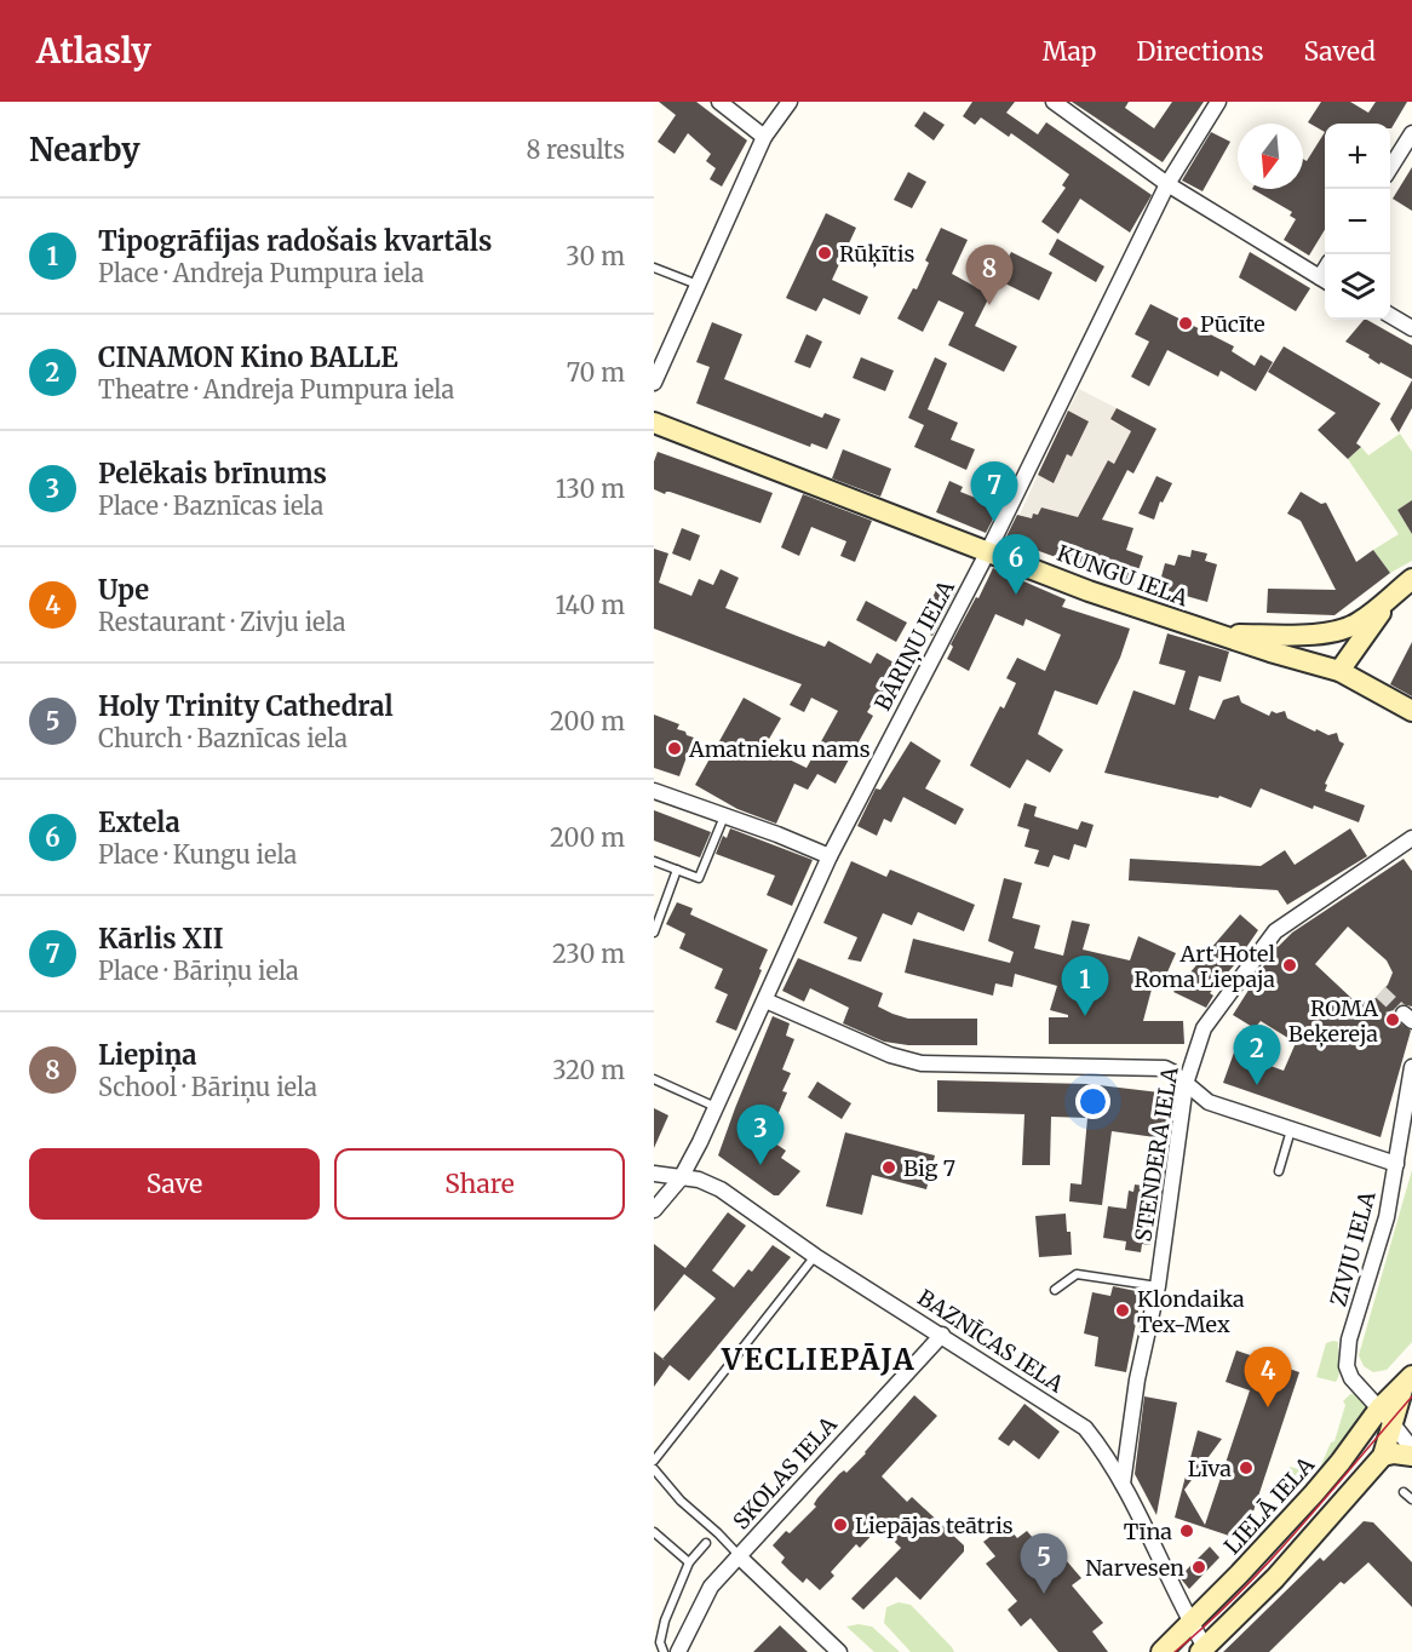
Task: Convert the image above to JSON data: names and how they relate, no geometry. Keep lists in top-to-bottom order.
{
  "streets": {
    "street": [
      "KUNGU IELA",
      "BĀRIŅU IELA",
      "STENDERA IELA",
      "ZIVJU IELA",
      "BAZNĪCAS IELA",
      "SKOLAS IELA",
      "LIELĀ IELA"
    ]
  },
  "crossings": [
    ["KUNGU IELA", "BĀRIŅU IELA"],
    ["BĀRIŅU IELA", "BAZNĪCAS IELA"],
    ["STENDERA IELA", "BAZNĪCAS IELA"],
    ["ZIVJU IELA", "LIELĀ IELA"],
    ["BAZNĪCAS IELA", "SKOLAS IELA"],
    ["BAZNĪCAS IELA", "LIELĀ IELA"]
  ],
  "districts": ["VECLIEPĀJA"],
  "places": [
    "Rūķītis",
    "Pūcīte",
    "Amatnieku nams",
    "Art Hotel Roma Liepaja",
    "ROMA Beķereja",
    "Big 7",
    "Klondaika Tex-Mex",
    "Līva",
    "Liepājas teātris",
    "Tīna",
    "Narvesen"
  ],
  "north": "bottom",
  "page": {
    "header": "Atlasly",
    "nav": ["Map", "Directions", "Saved"],
    "heading": ["Nearby", "8 results"],
    "map_buttons": ["+", "−"],
    "list": [
      {
        "mark": "1",
        "name": "Tipogrāfijas radošais kvartāls",
        "note": "Place · Andreja Pumpura iela",
        "value": "30 m"
      },
      {
        "mark": "2",
        "name": "CINAMON Kino BALLE",
        "note": "Theatre · Andreja Pumpura iela",
        "value": "70 m"
      },
      {
        "mark": "3",
        "name": "Pelēkais brīnums",
        "note": "Place · Baznīcas iela",
        "value": "130 m"
      },
      {
        "mark": "4",
        "name": "Upe",
        "note": "Restaurant · Zivju iela",
        "value": "140 m"
      },
      {
        "mark": "5",
        "name": "Holy Trinity Cathedral",
        "note": "Church · Baznīcas iela",
        "value": "200 m"
      },
      {
        "mark": "6",
        "name": "Extela",
        "note": "Place · Kungu iela",
        "value": "200 m"
      },
      {
        "mark": "7",
        "name": "Kārlis XII",
        "note": "Place · Bāriņu iela",
        "value": "230 m"
      },
      {
        "mark": "8",
        "name": "Liepiņa",
        "note": "School · Bāriņu iela",
        "value": "320 m"
      }
    ],
    "pins": [
      "8",
      "7",
      "6",
      "1",
      "2",
      "3",
      "4",
      "5"
    ],
    "buttons": ["Save", "Share"]
  }
}
